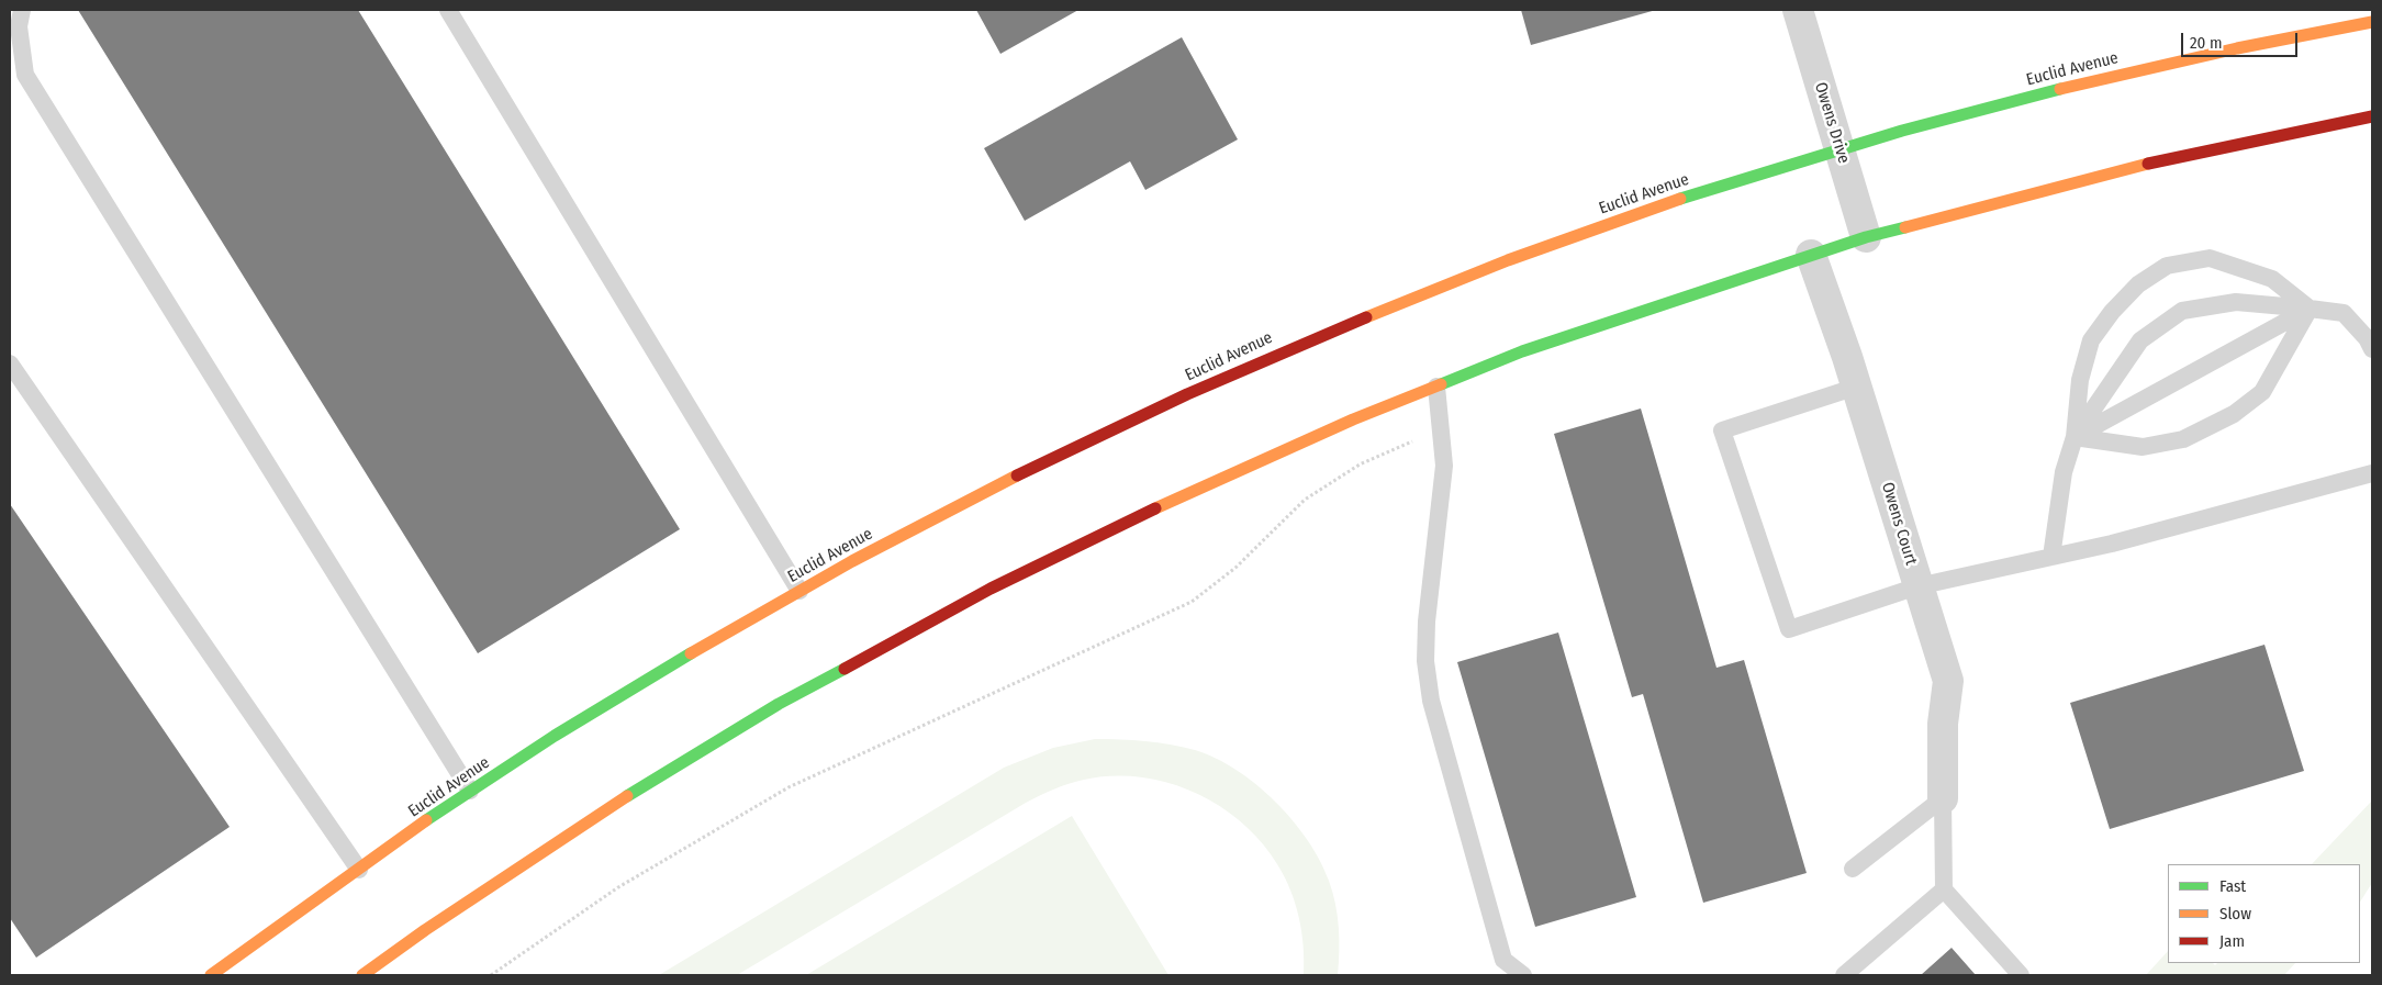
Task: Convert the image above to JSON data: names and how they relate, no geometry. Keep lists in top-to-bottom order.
{
  "streets": {
    "street": ["Euclid Avenue", "Owens Drive", "Owens Court"]
  },
  "crossings": [
    ["Euclid Avenue", "Owens Drive"]
  ],
  "legend": ["Fast", "Slow", "Jam"],
  "scale_bar": "20 m"
}
